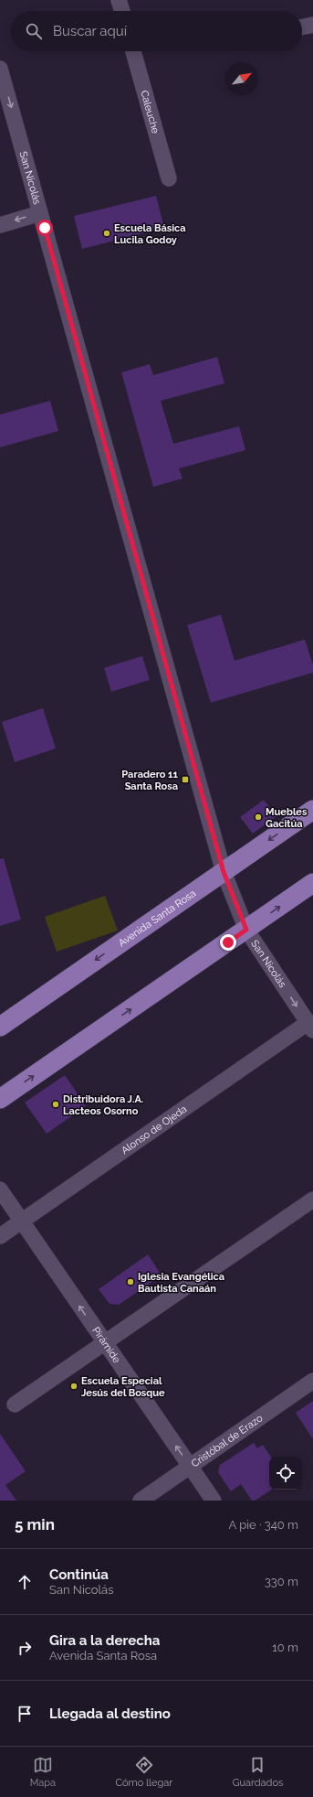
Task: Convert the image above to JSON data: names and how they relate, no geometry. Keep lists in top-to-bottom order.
{
  "streets": {
    "main road": ["Avenida Santa Rosa"],
    "street": [
      "Caleuche",
      "San Nicolás",
      "Alonso de Ojeda",
      "Pirámide",
      "Cristóbal de Erazo"
    ]
  },
  "crossings": [
    ["San Nicolás", "Avenida Santa Rosa"],
    ["San Nicolás", "Alonso de Ojeda"],
    ["Alonso de Ojeda", "Pirámide"],
    ["Pirámide", "Cristóbal de Erazo"]
  ],
  "one_way": ["Pirámide"],
  "places": {
    "other": [
      "Escuela Básica Lucila Godoy",
      "Muebles Gacitúa",
      "Distribuidora J.A. Lacteos Osorno",
      "Iglesia Evangélica Bautista Canaán",
      "Escuela Especial Jesús del Bosque"
    ],
    "transit": ["Paradero 11 Santa Rosa"]
  },
  "north": "top right",
  "page": {
    "search": "Buscar aquí",
    "heading": ["5 min", "A pie · 340 m"],
    "list": [
      ["Continúa", "San Nicolás", "330 m"],
      ["Gira a la derecha", "Avenida Santa Rosa", "10 m"],
      "Llegada al destino"
    ],
    "nav": ["Mapa", "Cómo llegar", "Guardados"]
  }
}
